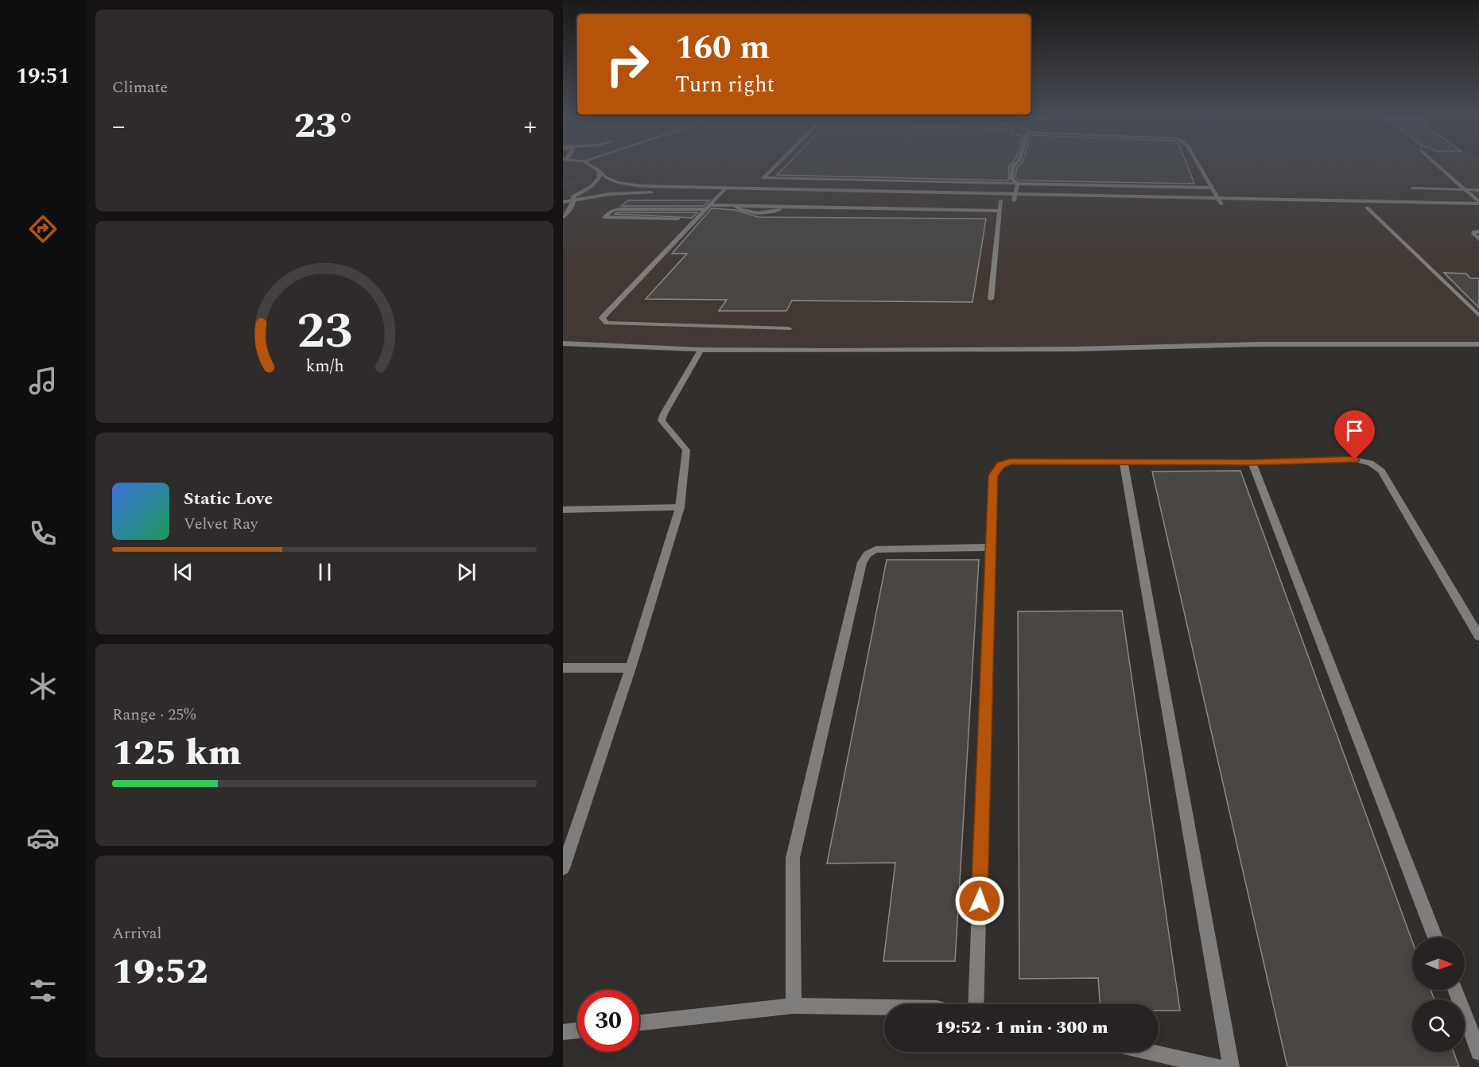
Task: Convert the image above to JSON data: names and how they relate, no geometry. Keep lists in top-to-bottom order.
{
  "north": "right",
  "page": {
    "tabs": "19:51",
    "tile": [
      "Climate",
      ["Range · 25%", "125 km"],
      ["Arrival", "19:52"]
    ],
    "turn": ["160 m", "Turn right"],
    "heat": ["−", "23°", "+"],
    "song": ["Static Love", "Velvet Ray"],
    "limit": "30",
    "trip": "19:52 · 1 min · 300 m",
    "gauge": ["23", "km/h"]
  }
}
